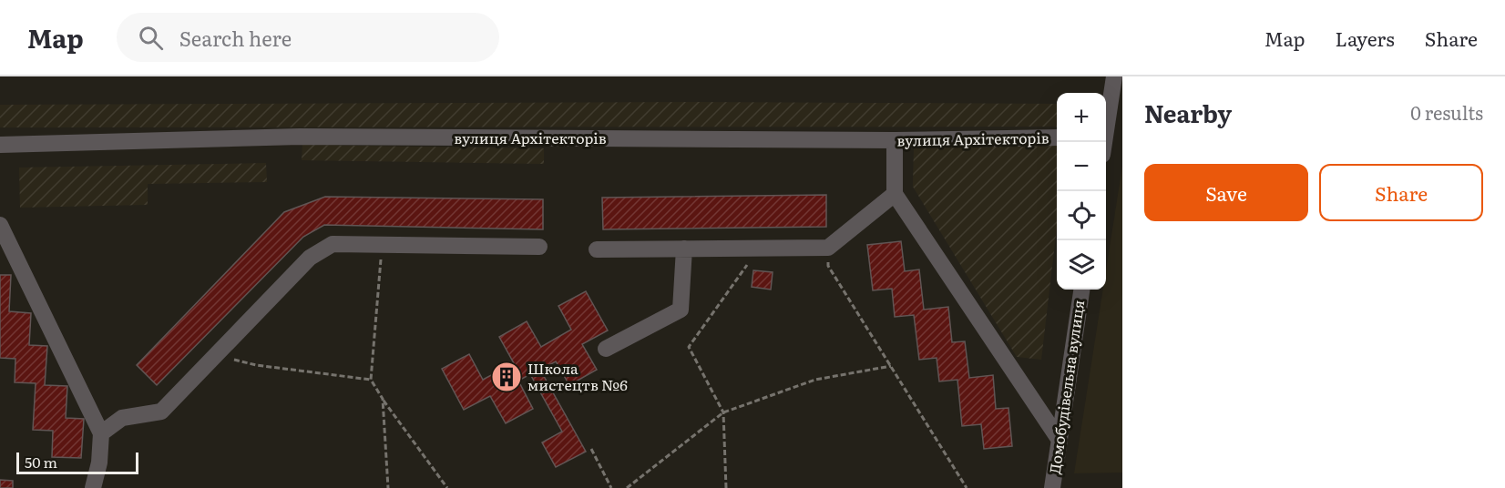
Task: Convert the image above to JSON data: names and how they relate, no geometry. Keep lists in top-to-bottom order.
{
  "streets": {
    "street": ["вулиця Архітекторів", "Домобудівельна вулиця"]
  },
  "places": {
    "building": ["Школа мистецтв №6"]
  },
  "scale_bar": "50 m",
  "page": {
    "header": "Map",
    "search": "Search here",
    "nav": ["Map", "Layers", "Share"],
    "heading": ["Nearby", "0 results"],
    "map_buttons": ["+", "−"],
    "buttons": ["Save", "Share"],
    "scale": "50 m"
  }
}
